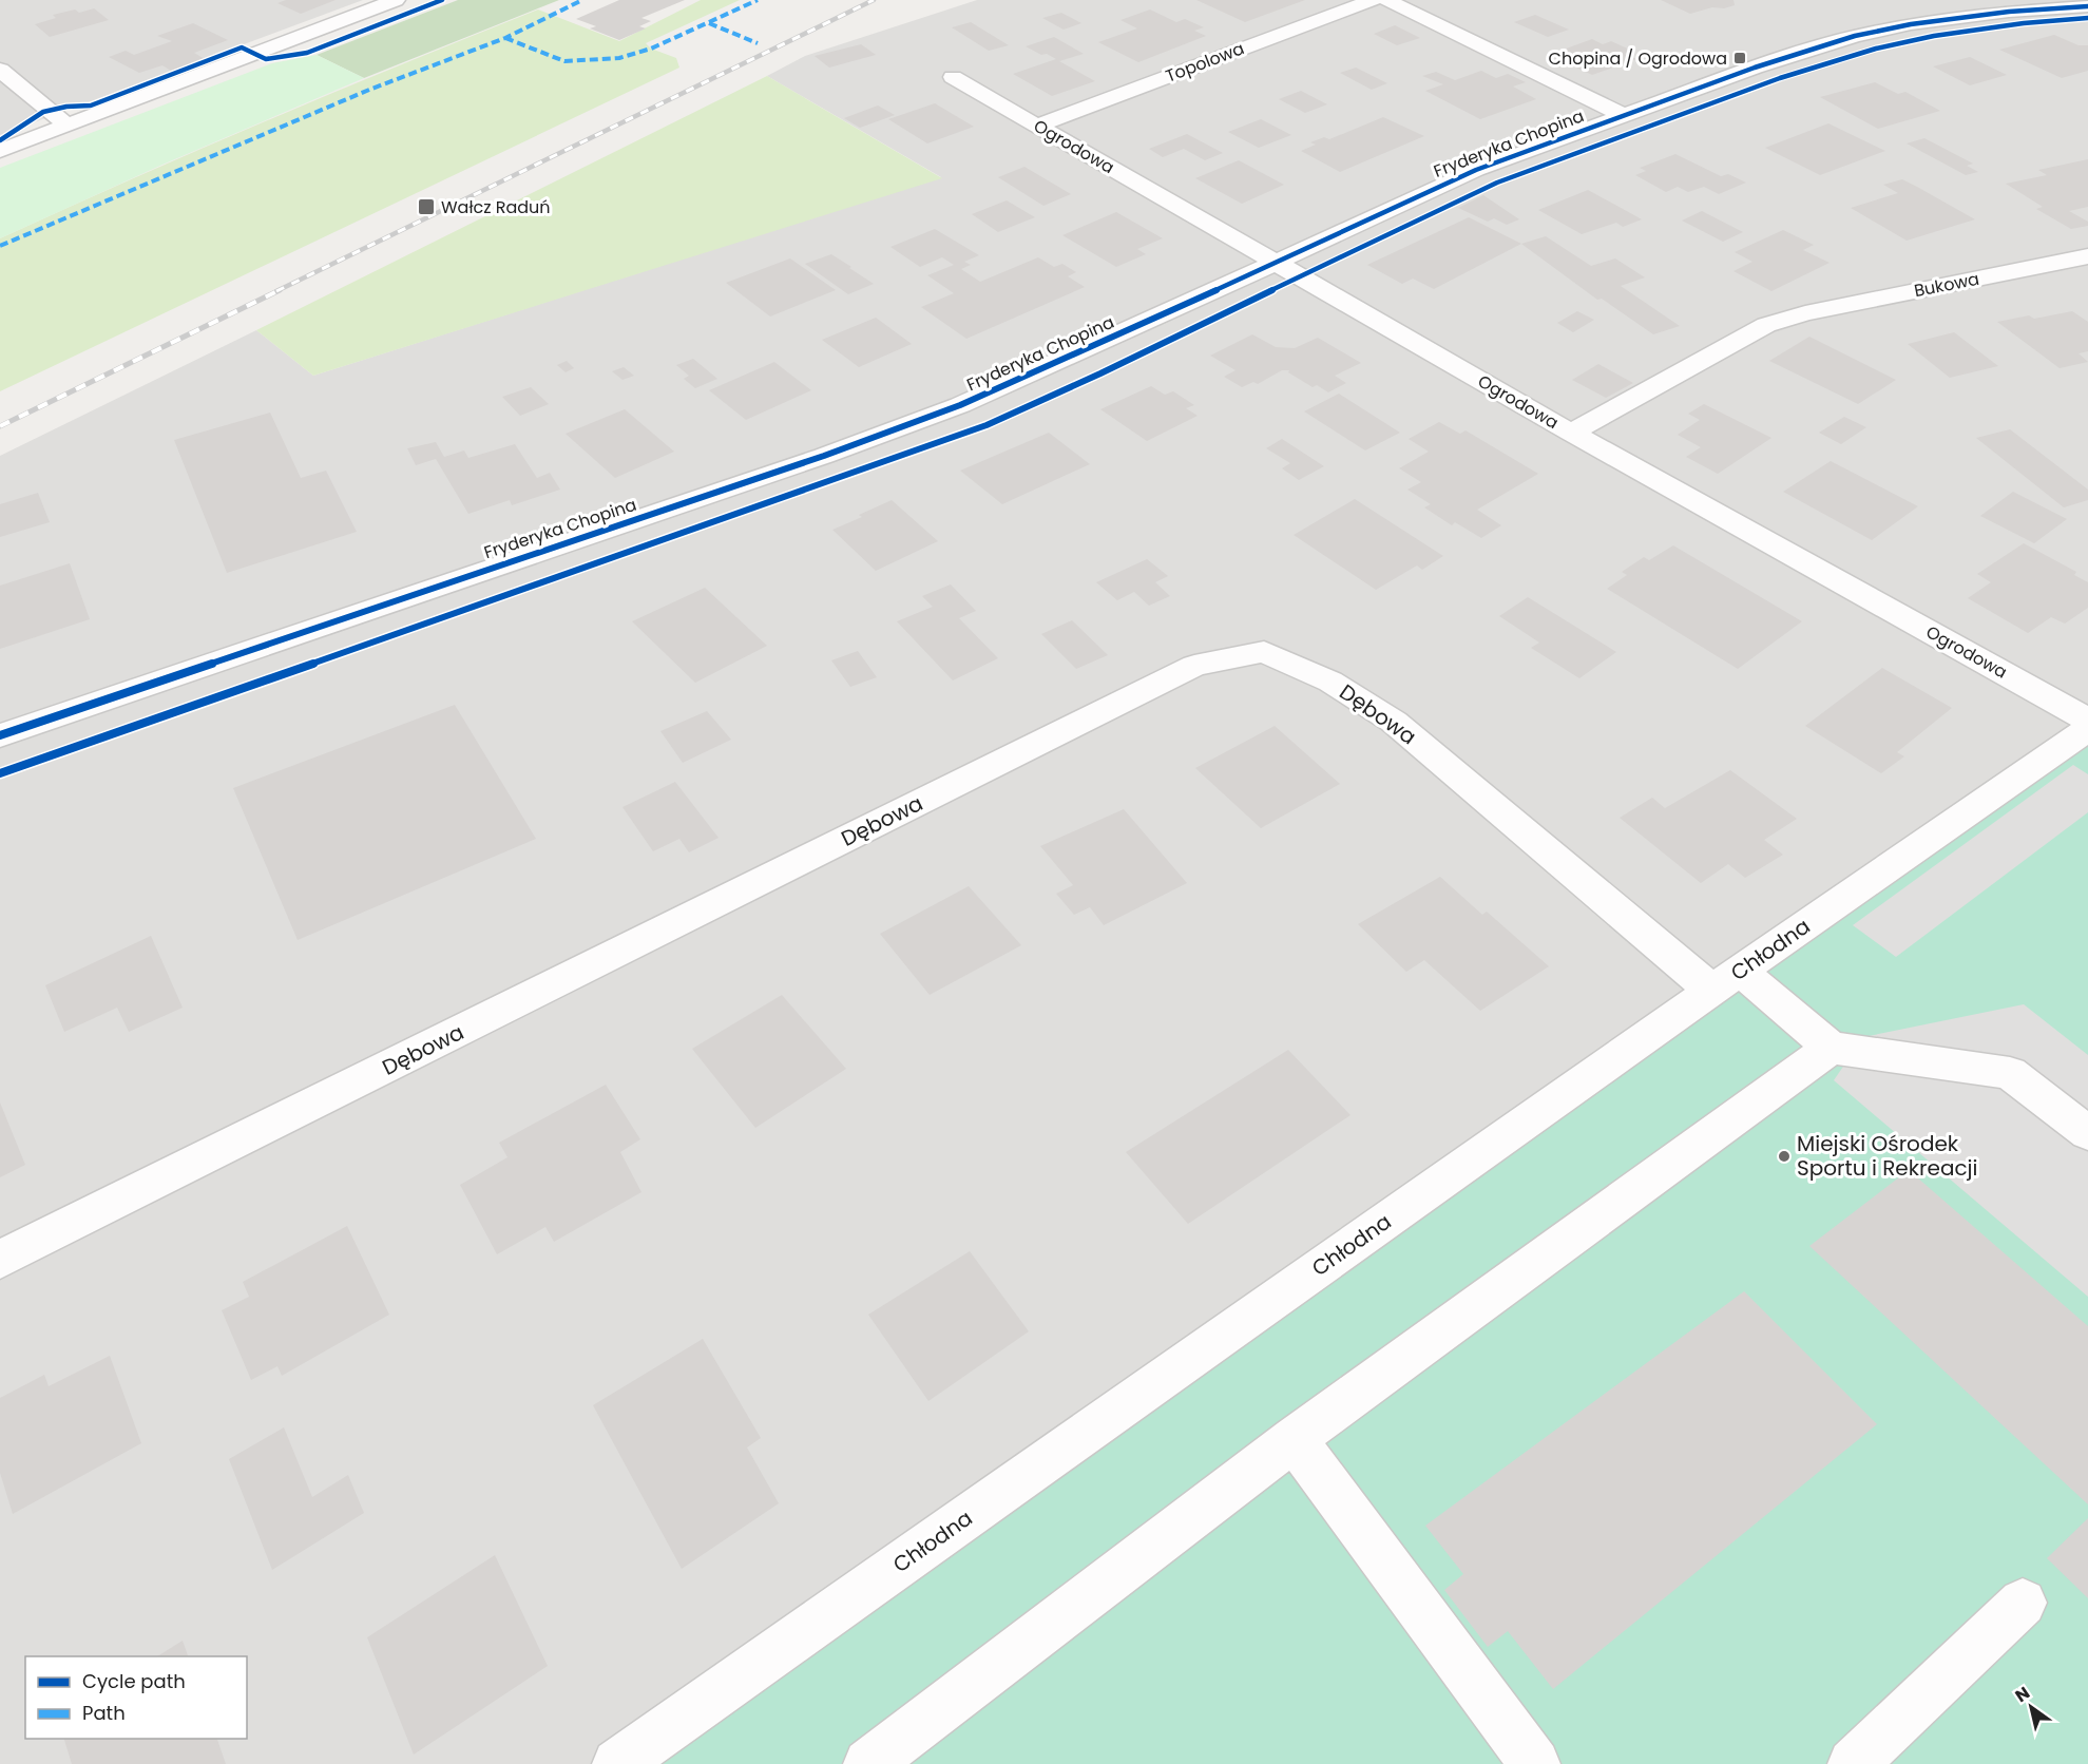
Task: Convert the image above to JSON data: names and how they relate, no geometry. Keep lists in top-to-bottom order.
{
  "streets": {
    "street": [
      "Topolowa",
      "Fryderyka Chopina",
      "Ogrodowa",
      "Bukowa",
      "Dębowa",
      "Chłodna"
    ]
  },
  "crossings": [
    ["Topolowa", "Ogrodowa"],
    ["Fryderyka Chopina", "Ogrodowa"],
    ["Ogrodowa", "Bukowa"],
    ["Dębowa", "Chłodna"]
  ],
  "places": {
    "transit": ["Chopina / Ogrodowa", "Wałcz Raduń"],
    "other": ["Miejski Ośrodek Sportu i Rekreacji"]
  },
  "legend": ["Cycle path", "Path"],
  "north": "top left"
}
